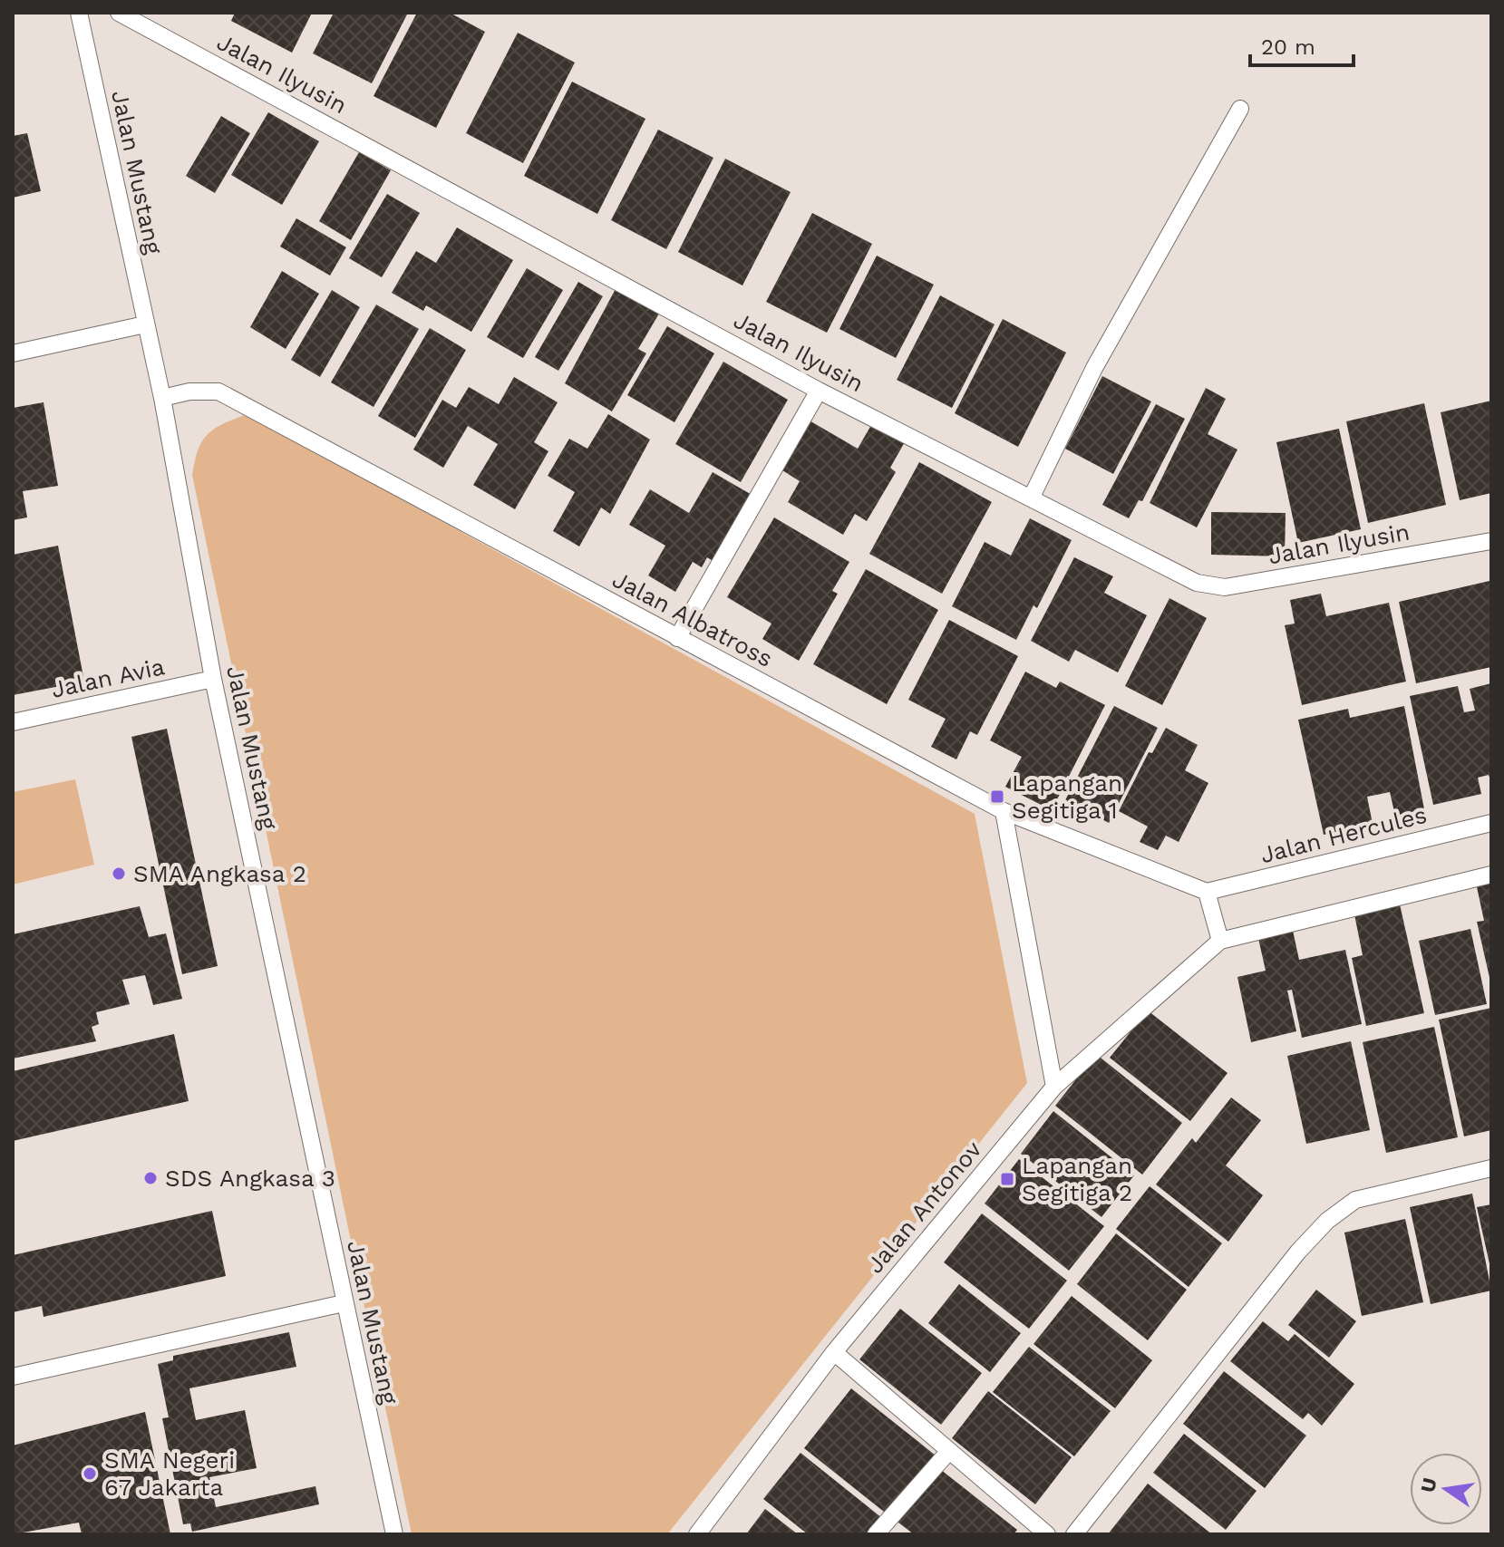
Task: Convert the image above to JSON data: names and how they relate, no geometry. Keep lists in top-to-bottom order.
{
  "streets": {
    "lane": [
      "Jalan Ilyusin",
      "Jalan Mustang",
      "Jalan Albatross",
      "Jalan Avia",
      "Jalan Hercules",
      "Jalan Antonov"
    ]
  },
  "crossings": [
    ["Jalan Mustang", "Jalan Albatross"],
    ["Jalan Mustang", "Jalan Avia"],
    ["Jalan Albatross", "Jalan Hercules"]
  ],
  "places": {
    "transit": ["Lapangan Segitiga 1", "Lapangan Segitiga 2"],
    "other": ["SMA Angkasa 2", "SDS Angkasa 3", "SMA Negeri 67 Jakarta"]
  },
  "scale_bar": "20 m",
  "north": "left"
}
